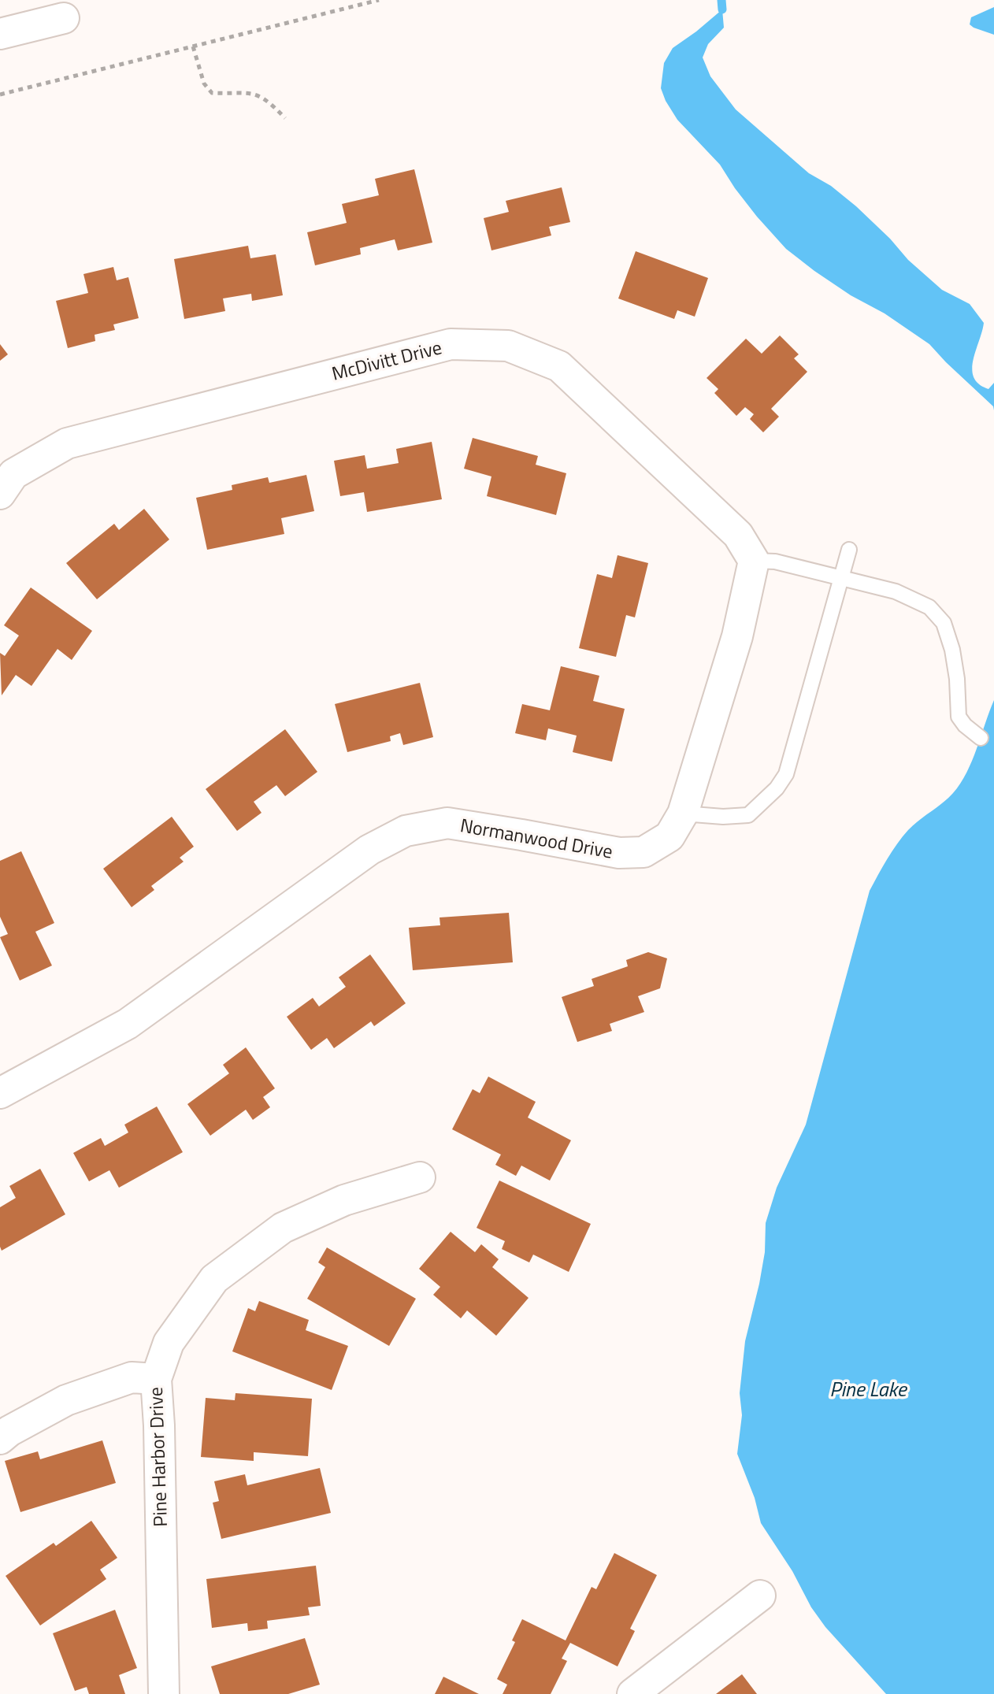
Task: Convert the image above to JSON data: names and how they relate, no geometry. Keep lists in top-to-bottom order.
{
  "streets": {
    "street": ["McDivitt Drive", "Normanwood Drive", "Pine Harbor Drive"]
  },
  "crossings": [
    ["McDivitt Drive", "Normanwood Drive"]
  ],
  "water": ["Pine Lake"]
}
